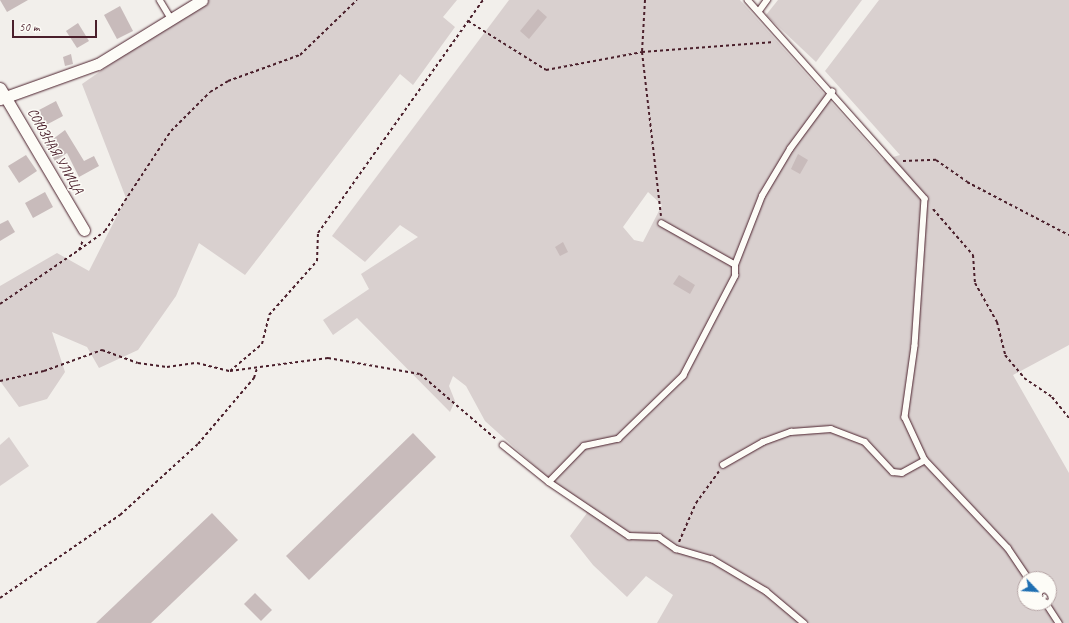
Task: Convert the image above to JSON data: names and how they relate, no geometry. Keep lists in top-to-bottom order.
{
  "streets": {
    "street": ["СОЮЗНАЯ УЛИЦА"]
  },
  "scale_bar": "50 m",
  "north": "bottom right"
}
